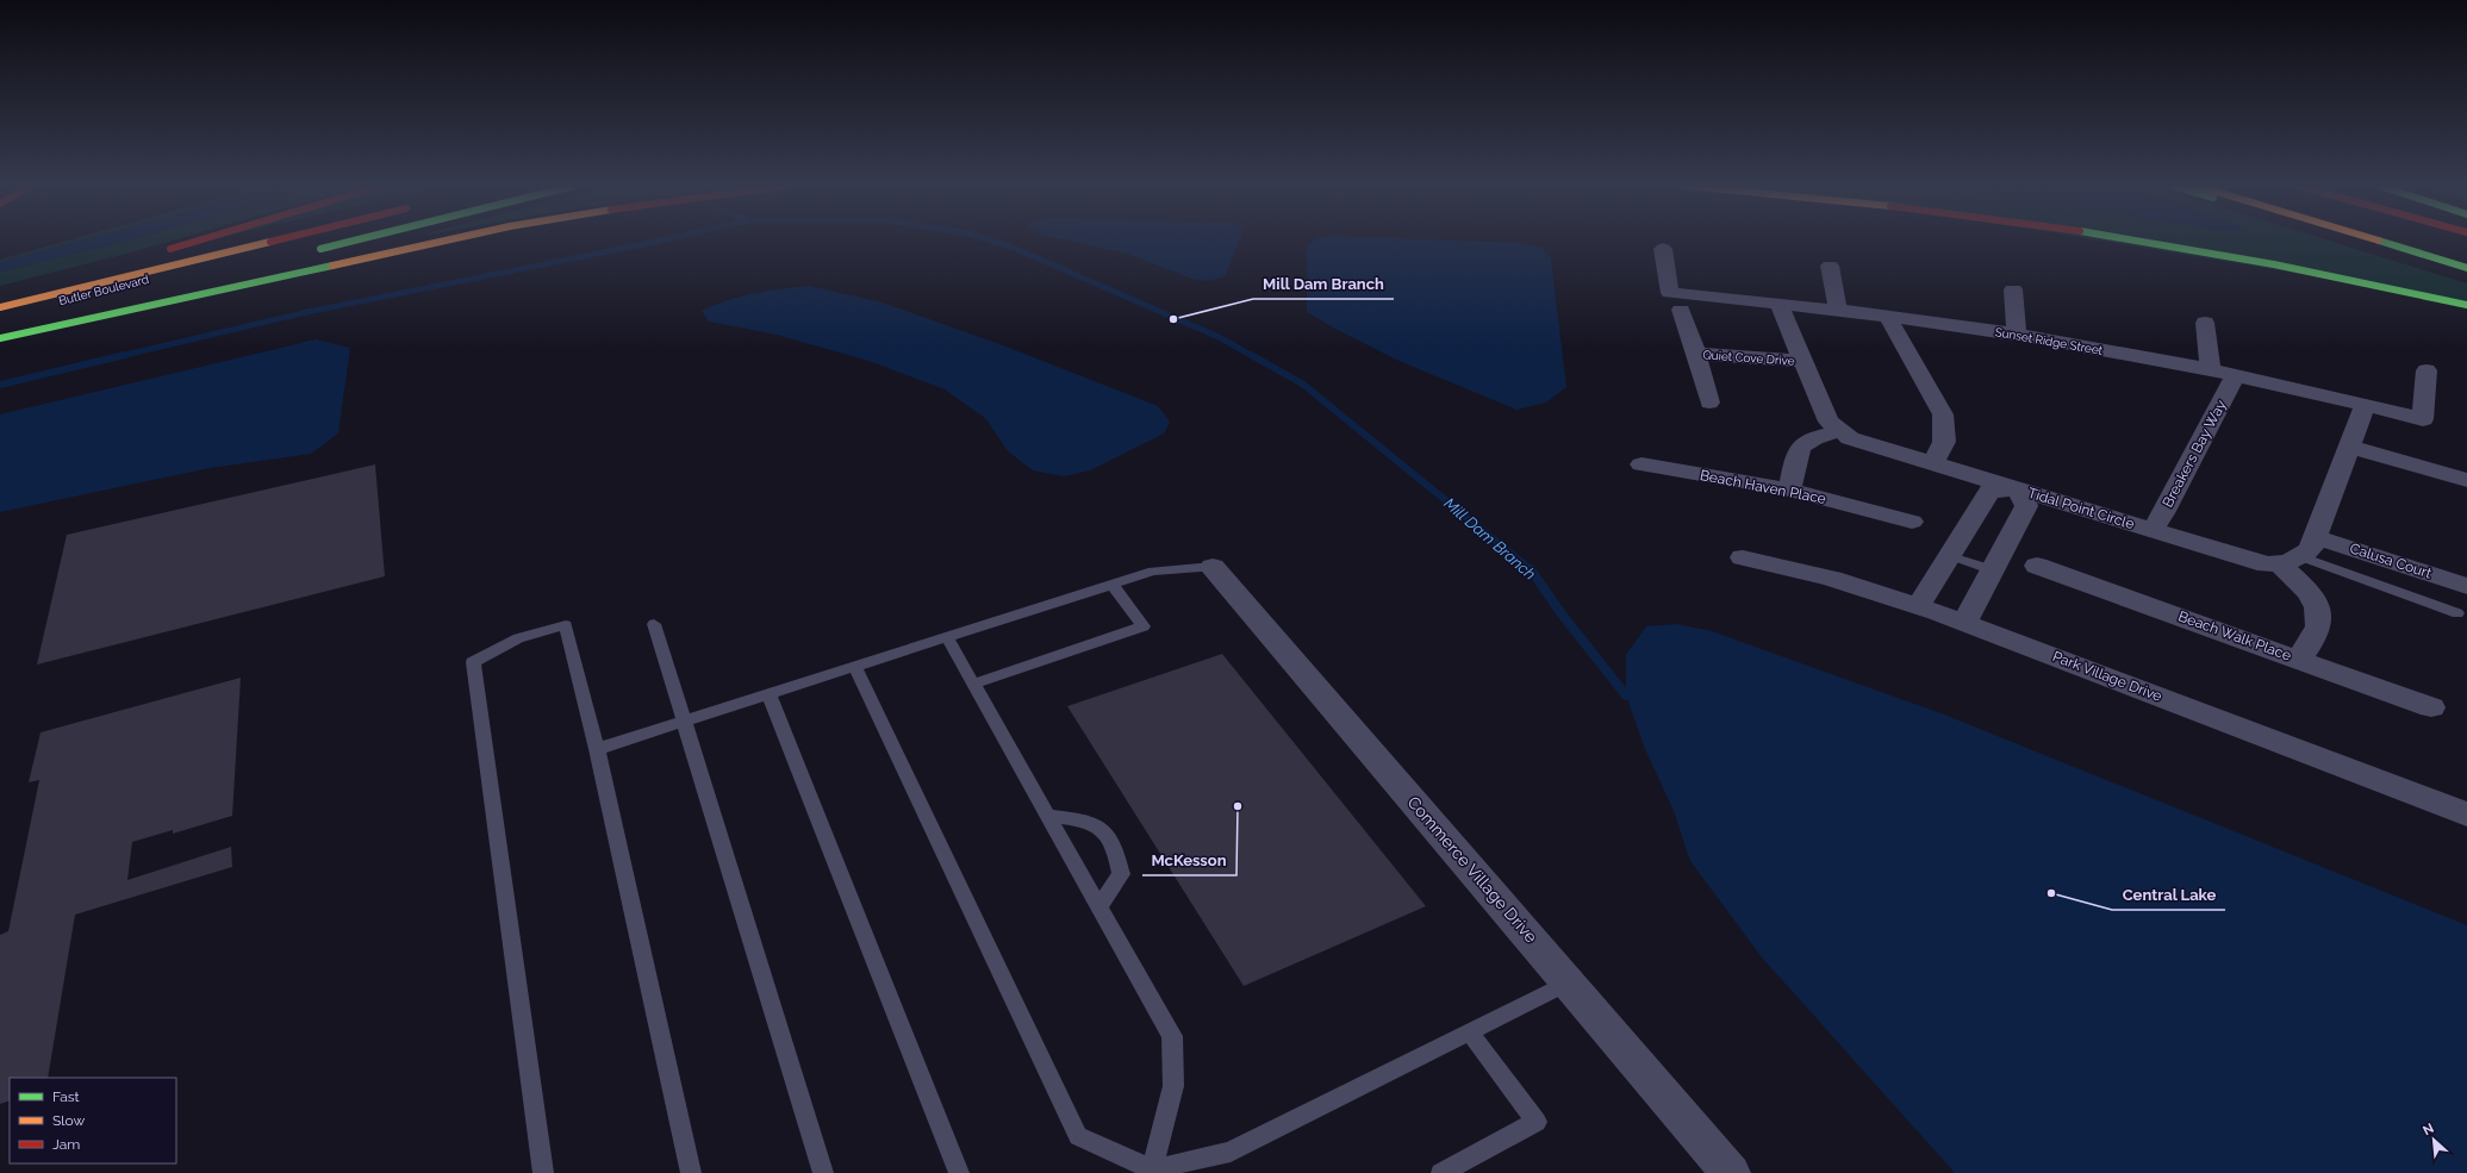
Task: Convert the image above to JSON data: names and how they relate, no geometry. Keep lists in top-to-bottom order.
{
  "streets": {
    "main road": ["Butler Boulevard"],
    "street": [
      "Sunset Ridge Street",
      "Quiet Cove Drive",
      "Breakers Bay Way",
      "Beach Haven Place",
      "Tidal Point Circle",
      "Calusa Court",
      "Beach Walk Place",
      "Park Village Drive",
      "Commerce Village Drive"
    ]
  },
  "crossings": [
    ["Sunset Ridge Street", "Breakers Bay Way"],
    ["Sunset Ridge Street", "Tidal Point Circle"],
    ["Quiet Cove Drive", "Tidal Point Circle"],
    ["Breakers Bay Way", "Tidal Point Circle"]
  ],
  "water": ["Mill Dam Branch"],
  "places": ["Mill Dam Branch", "McKesson", "Central Lake"],
  "legend": ["Fast", "Slow", "Jam"],
  "north": "top left"
}
